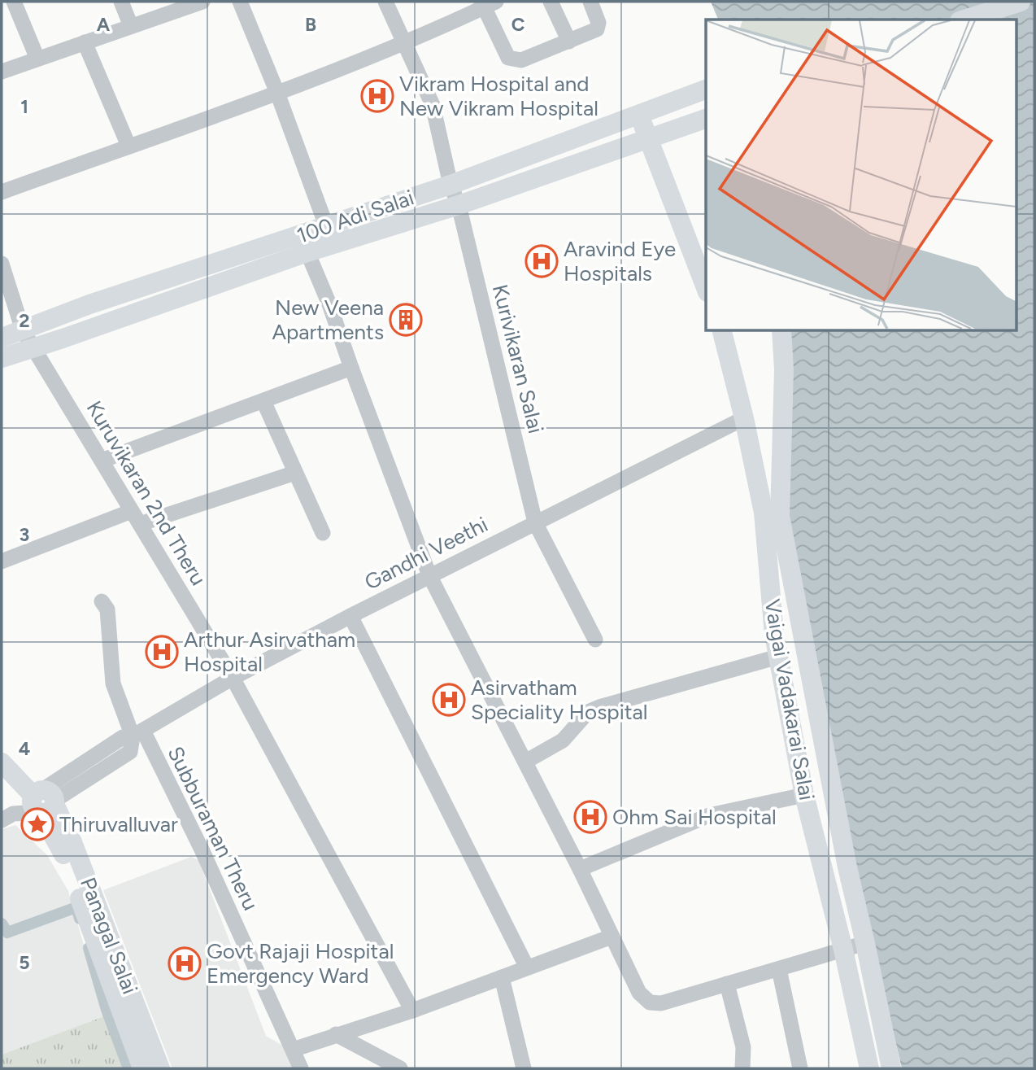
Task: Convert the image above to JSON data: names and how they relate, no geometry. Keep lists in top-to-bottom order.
{
  "streets": {
    "main road": ["100 Adi Salai", "Vaigai Vadakarai Salai", "Panagal Salai"],
    "street": [
      "Kurivikaran Salai",
      "Kuruvikaran 2nd Theru",
      "Gandhi Veethi",
      "Subburaman Theru"
    ]
  },
  "crossings": [
    ["100 Adi Salai", "Kurivikaran Salai"],
    ["100 Adi Salai", "Kuruvikaran 2nd Theru"],
    ["Kurivikaran Salai", "Gandhi Veethi"],
    ["Kuruvikaran 2nd Theru", "Gandhi Veethi"],
    ["Gandhi Veethi", "Vaigai Vadakarai Salai"],
    ["Gandhi Veethi", "Subburaman Theru"],
    ["Gandhi Veethi", "Panagal Salai"]
  ],
  "places": {
    "hospital": [
      "Vikram Hospital and New Vikram Hospital",
      "Aravind Eye Hospitals",
      "Arthur Asirvatham Hospital",
      "Asirvatham Speciality Hospital",
      "Ohm Sai Hospital",
      "Govt Rajaji Hospital Emergency Ward"
    ],
    "building": ["New Veena Apartments"],
    "place": ["Thiruvalluvar"]
  },
  "grid": {
    "columns": ["A", "B", "C"],
    "rows": [
      "1",
      "2",
      "3",
      "4",
      "5"
    ]
  }
}
